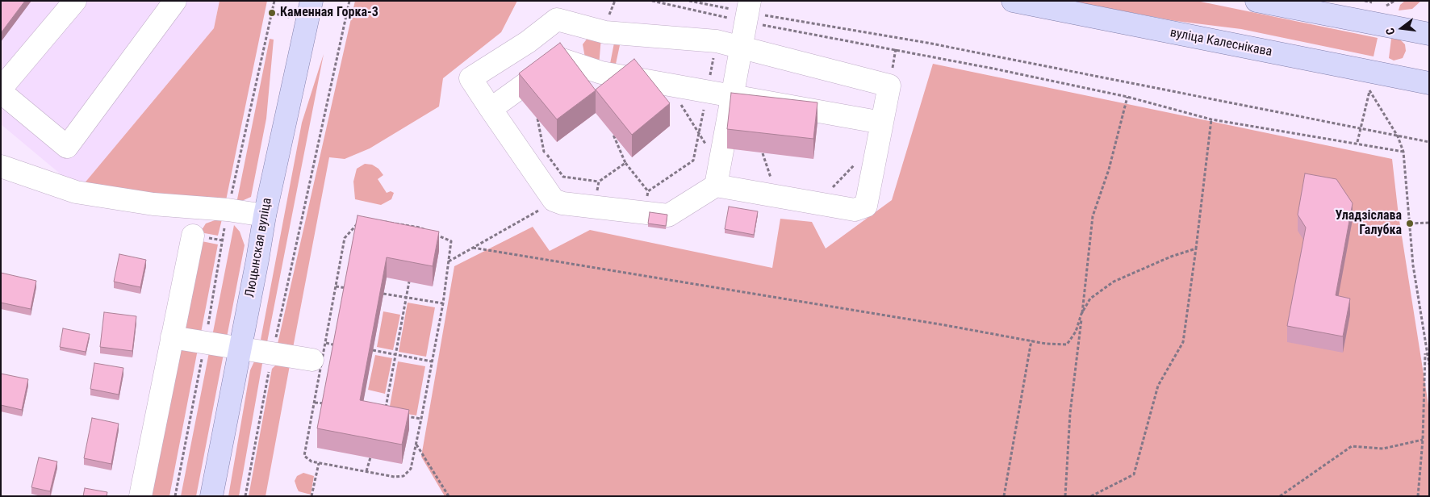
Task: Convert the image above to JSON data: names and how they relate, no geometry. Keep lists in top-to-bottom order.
{
  "streets": {
    "main road": ["вуліца Калеснікава", "Люцынская вуліца"]
  },
  "places": ["Каменная Горка-3", "Уладзіслава Галубка"],
  "north": "left"
}
